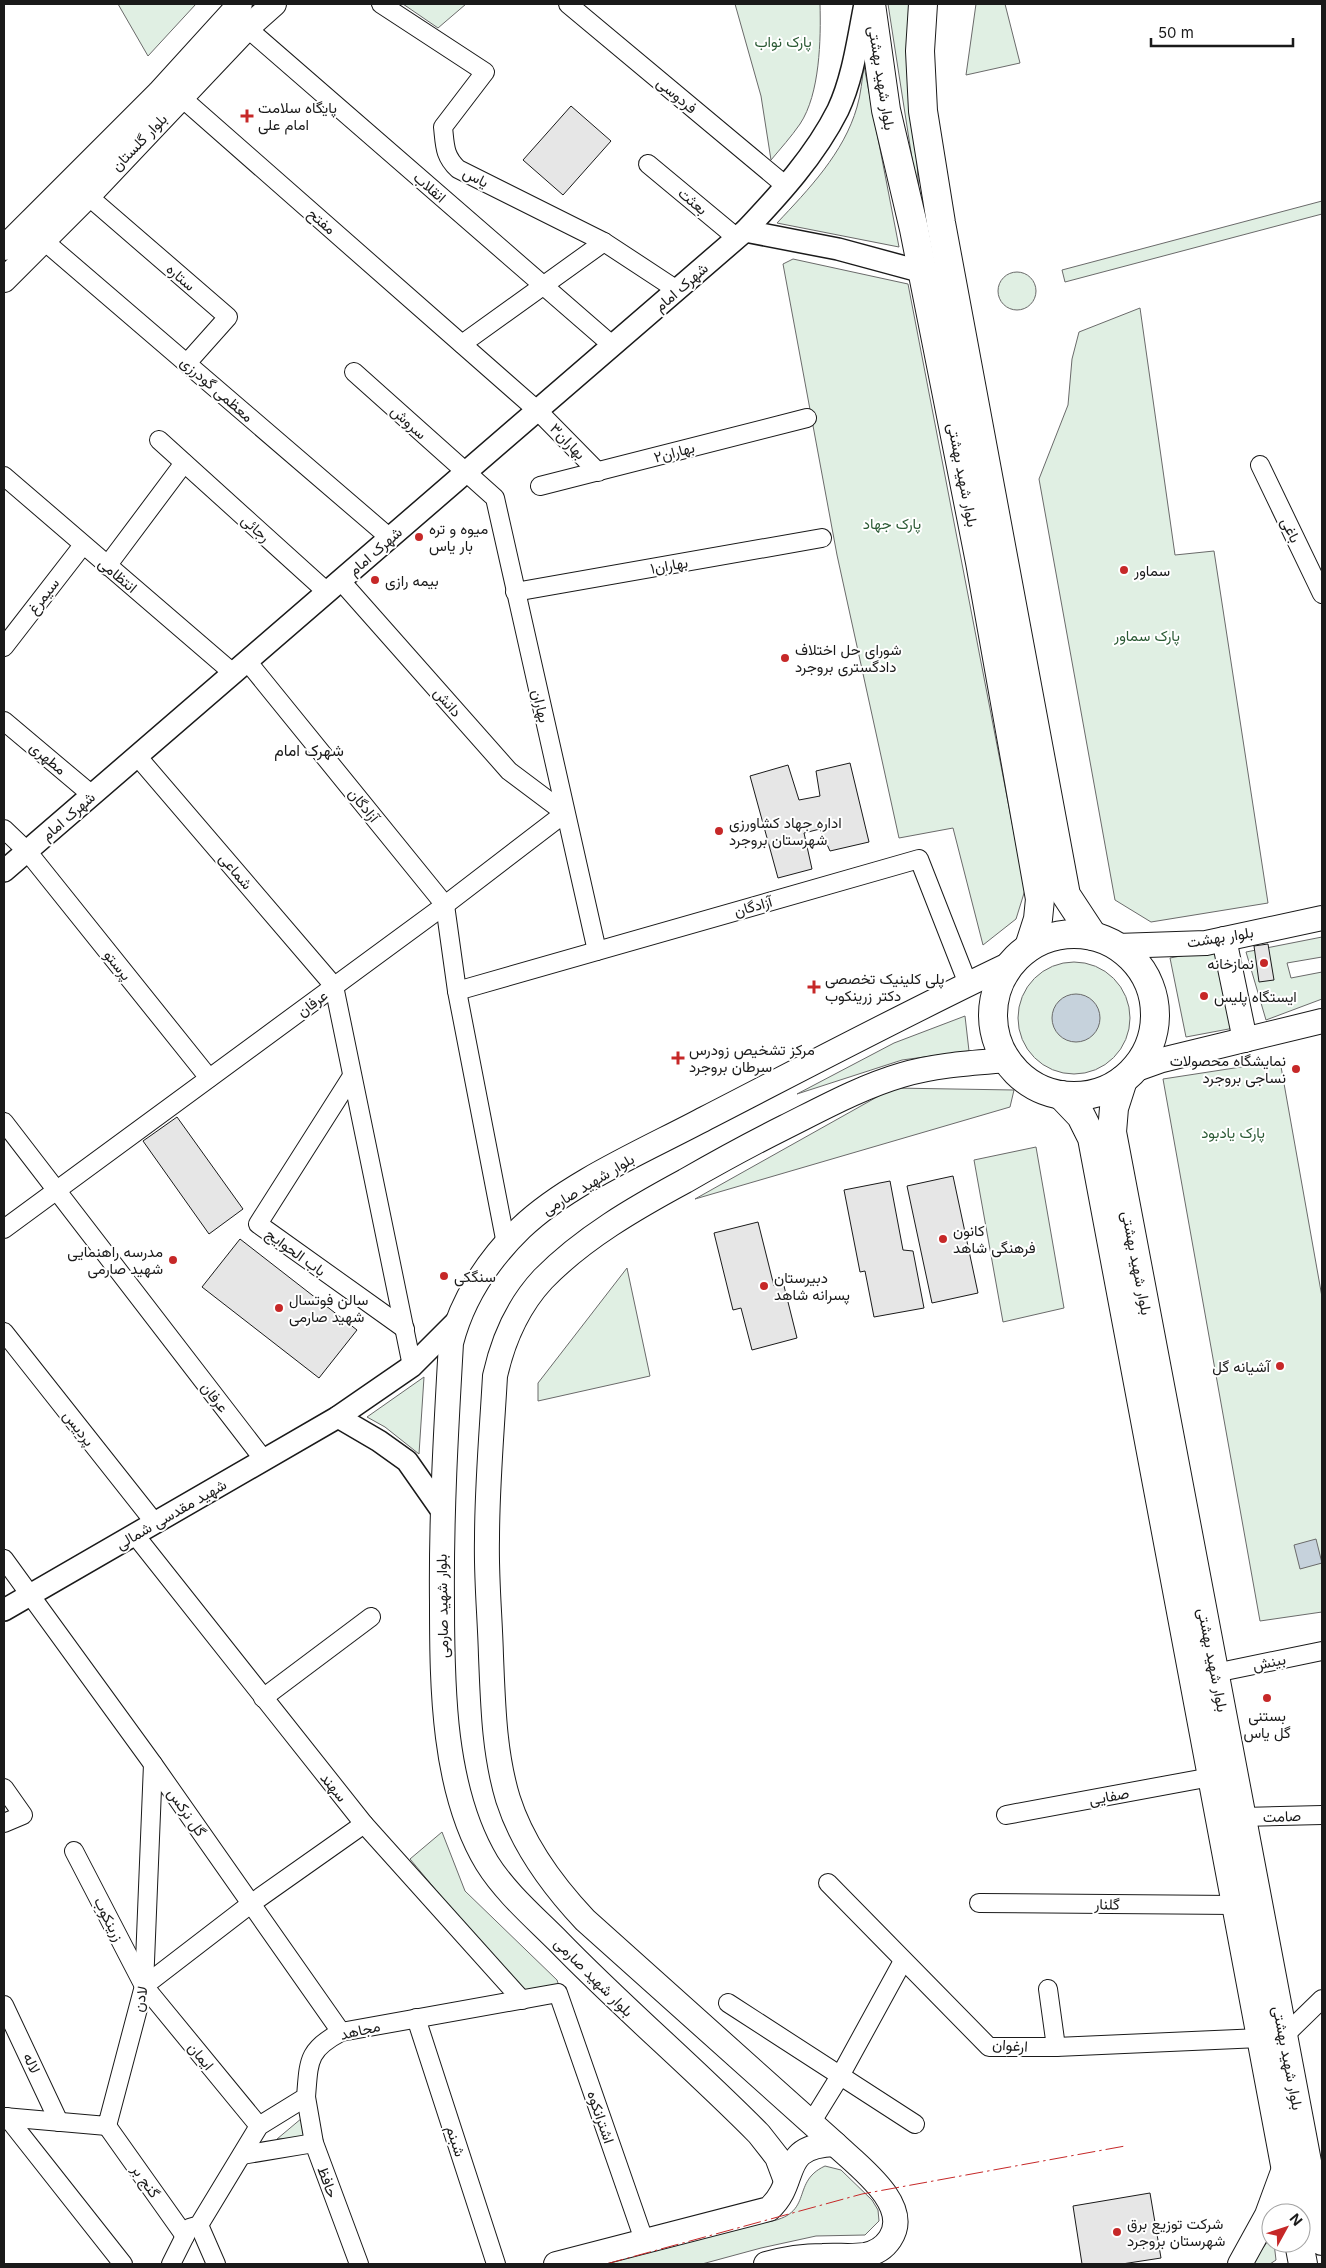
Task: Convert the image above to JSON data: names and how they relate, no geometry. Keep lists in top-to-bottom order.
{
  "streets": {
    "main road": [
      "بلوار شهید بهشتی",
      "بلوار گلستان",
      "بلوار بهشت",
      "بلوار شهید صارمی"
    ],
    "street": [
      "فردوسی",
      "یاس",
      "انقلاب",
      "بعثت",
      "مفتح",
      "ستاره",
      "شهرک امام",
      "معظمی گودرزی",
      "سروش",
      "بهاران۳",
      "بهاران۲",
      "رجائی",
      "باغی",
      "بهاران۱",
      "انتظامی",
      "سیمرغ",
      "دانش",
      "بهاران",
      "مطهری",
      "آزادگان",
      "شماعی",
      "پرستو",
      "عرفان",
      "باب الحوایج",
      "پردیس",
      "شهید مقدسی شمالی",
      "بینش",
      "سهند",
      "صفایی",
      "گل نرکس",
      "صامت",
      "گلنار",
      "زرینکوب",
      "لادن",
      "مجاهد",
      "ارغوان",
      "ایمان",
      "لاله",
      "اشترانکوه",
      "شبنم",
      "گنج بر",
      "حافظ"
    ]
  },
  "crossings": [
    ["بلوار شهید بهشتی", "بلوار بهشت"],
    ["بلوار شهید بهشتی", "بلوار شهید صارمی"],
    ["بلوار شهید بهشتی", "بینش"],
    ["بلوار شهید بهشتی", "صفایی"],
    ["بلوار شهید بهشتی", "صامت"],
    ["بلوار شهید بهشتی", "گلنار"],
    ["بلوار شهید بهشتی", "ارغوان"],
    ["فردوسی", "شهرک امام"],
    ["بلوار گلستان", "انقلاب"],
    ["بلوار گلستان", "مفتح"],
    ["بلوار گلستان", "ستاره"],
    ["بلوار گلستان", "معظمی گودرزی"],
    ["یاس", "شهرک امام"],
    ["انقلاب", "شهرک امام"],
    ["بعثت", "شهرک امام"],
    ["مفتح", "شهرک امام"],
    ["مفتح", "بهاران۳"],
    ["ستاره", "معظمی گودرزی"],
    ["شهرک امام", "معظمی گودرزی"],
    ["شهرک امام", "سروش"],
    ["شهرک امام", "بهاران۳"],
    ["شهرک امام", "رجائی"],
    ["شهرک امام", "انتظامی"],
    ["شهرک امام", "دانش"],
    ["شهرک امام", "بهاران"],
    ["شهرک امام", "مطهری"],
    ["شهرک امام", "آزادگان"],
    ["شهرک امام", "شماعی"],
    ["شهرک امام", "پرستو"],
    ["سروش", "بهاران"],
    ["بهاران۳", "بهاران۲"],
    ["رجائی", "دانش"],
    ["بهاران۱", "بهاران"],
    ["انتظامی", "سیمرغ"],
    ["انتظامی", "آزادگان"],
    ["دانش", "بهاران"],
    ["دانش", "عرفان"],
    ["بهاران", "آزادگان"],
    ["بهاران", "عرفان"],
    ["آزادگان", "عرفان"],
    ["آزادگان", "بلوار شهید صارمی"],
    ["شماعی", "عرفان"],
    ["بلوار بهشت", "بلوار شهید صارمی"],
    ["پرستو", "عرفان"],
    ["عرفان", "شهید مقدسی شمالی"],
    ["بلوار شهید صارمی", "شهید مقدسی شمالی"],
    ["پردیس", "شهید مقدسی شمالی"],
    ["شهید مقدسی شمالی", "سهند"],
    ["شهید مقدسی شمالی", "گل نرکس"],
    ["سهند", "مجاهد"],
    ["گل نرکس", "لادن"],
    ["گل نرکس", "مجاهد"],
    ["زرینکوب", "لادن"],
    ["زرینکوب", "ایمان"],
    ["لادن", "ایمان"],
    ["لادن", "گنج بر"],
    ["مجاهد", "اشترانکوه"],
    ["مجاهد", "شبنم"],
    ["مجاهد", "حافظ"]
  ],
  "districts": ["شهرک امام"],
  "parks": [
    "پارک نواب",
    "پارک جهاد",
    "پارک سماور",
    "پارک یادبود"
  ],
  "places": {
    "health": ["پایگاه سلامت امام علی", "پلی کلینیک تخصصی دکتر زرینکوب", "مرکز تشخیص زودرس سرطان بروجرد"],
    "other": [
      "میوه و تره بار یاس",
      "سماور",
      "بیمه رازی",
      "شورای حل اختلاف دادگستری بروجرد",
      "اداره جهاد کشاورزی شهرستان بروجرد",
      "نمازخانه",
      "ایستگاه پلیس",
      "نمایشگاه محصولات نساجی بروجرد",
      "کانون فرهنگی شاهد",
      "مدرسه راهنمایی شهید صارمی",
      "سنگکی",
      "دبیرستان پسرانه شاهد",
      "سالن فوتسال شهید صارمی",
      "آشیانه گل",
      "بستنی گل یاس",
      "شرکت توزیع برق شهرستان بروجرد"
    ]
  },
  "scale_bar": "50 m",
  "north": "top right"
}
